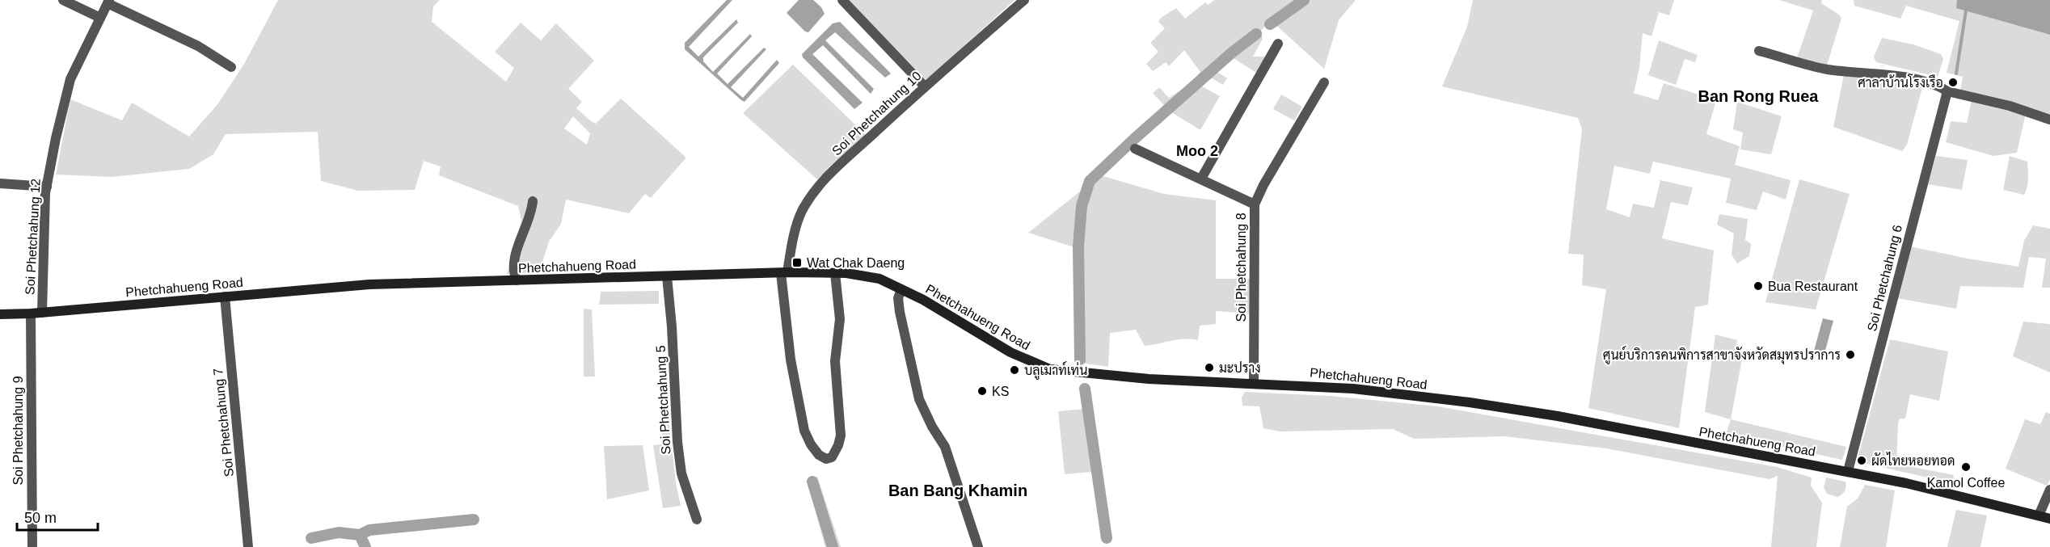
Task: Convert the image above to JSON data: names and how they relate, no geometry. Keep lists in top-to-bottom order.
{
  "streets": {
    "main road": ["Phetchahueng Road"],
    "street": [
      "Soi Phetchahung 10",
      "Soi Phetchahung 12",
      "Soi Phetchahung 8",
      "Soi Phetchahung 6",
      "Soi Phetchahung 5",
      "Soi Phetchahung 7",
      "Soi Phetchahung 9"
    ]
  },
  "crossings": [
    ["Soi Phetchahung 10", "Phetchahueng Road"],
    ["Soi Phetchahung 12", "Phetchahueng Road"],
    ["Phetchahueng Road", "Soi Phetchahung 8"],
    ["Phetchahueng Road", "Soi Phetchahung 6"],
    ["Phetchahueng Road", "Soi Phetchahung 5"],
    ["Phetchahueng Road", "Soi Phetchahung 7"],
    ["Phetchahueng Road", "Soi Phetchahung 9"]
  ],
  "districts": ["Ban Rong Ruea", "Moo 2", "Ban Bang Khamin"],
  "places": {
    "other": [
      "ศาลาบ้านโรงเรือ",
      "Bua Restaurant",
      "ศูนย์บริการคนพิการสาขาจังหวัดสมุทรปราการ",
      "มะปราง",
      "บลูเมาท์เท่น",
      "KS",
      "ผัดไทยหอยทอด",
      "Kamol Coffee"
    ],
    "transit": ["Wat Chak Daeng"]
  },
  "scale_bar": "50 m"
}
